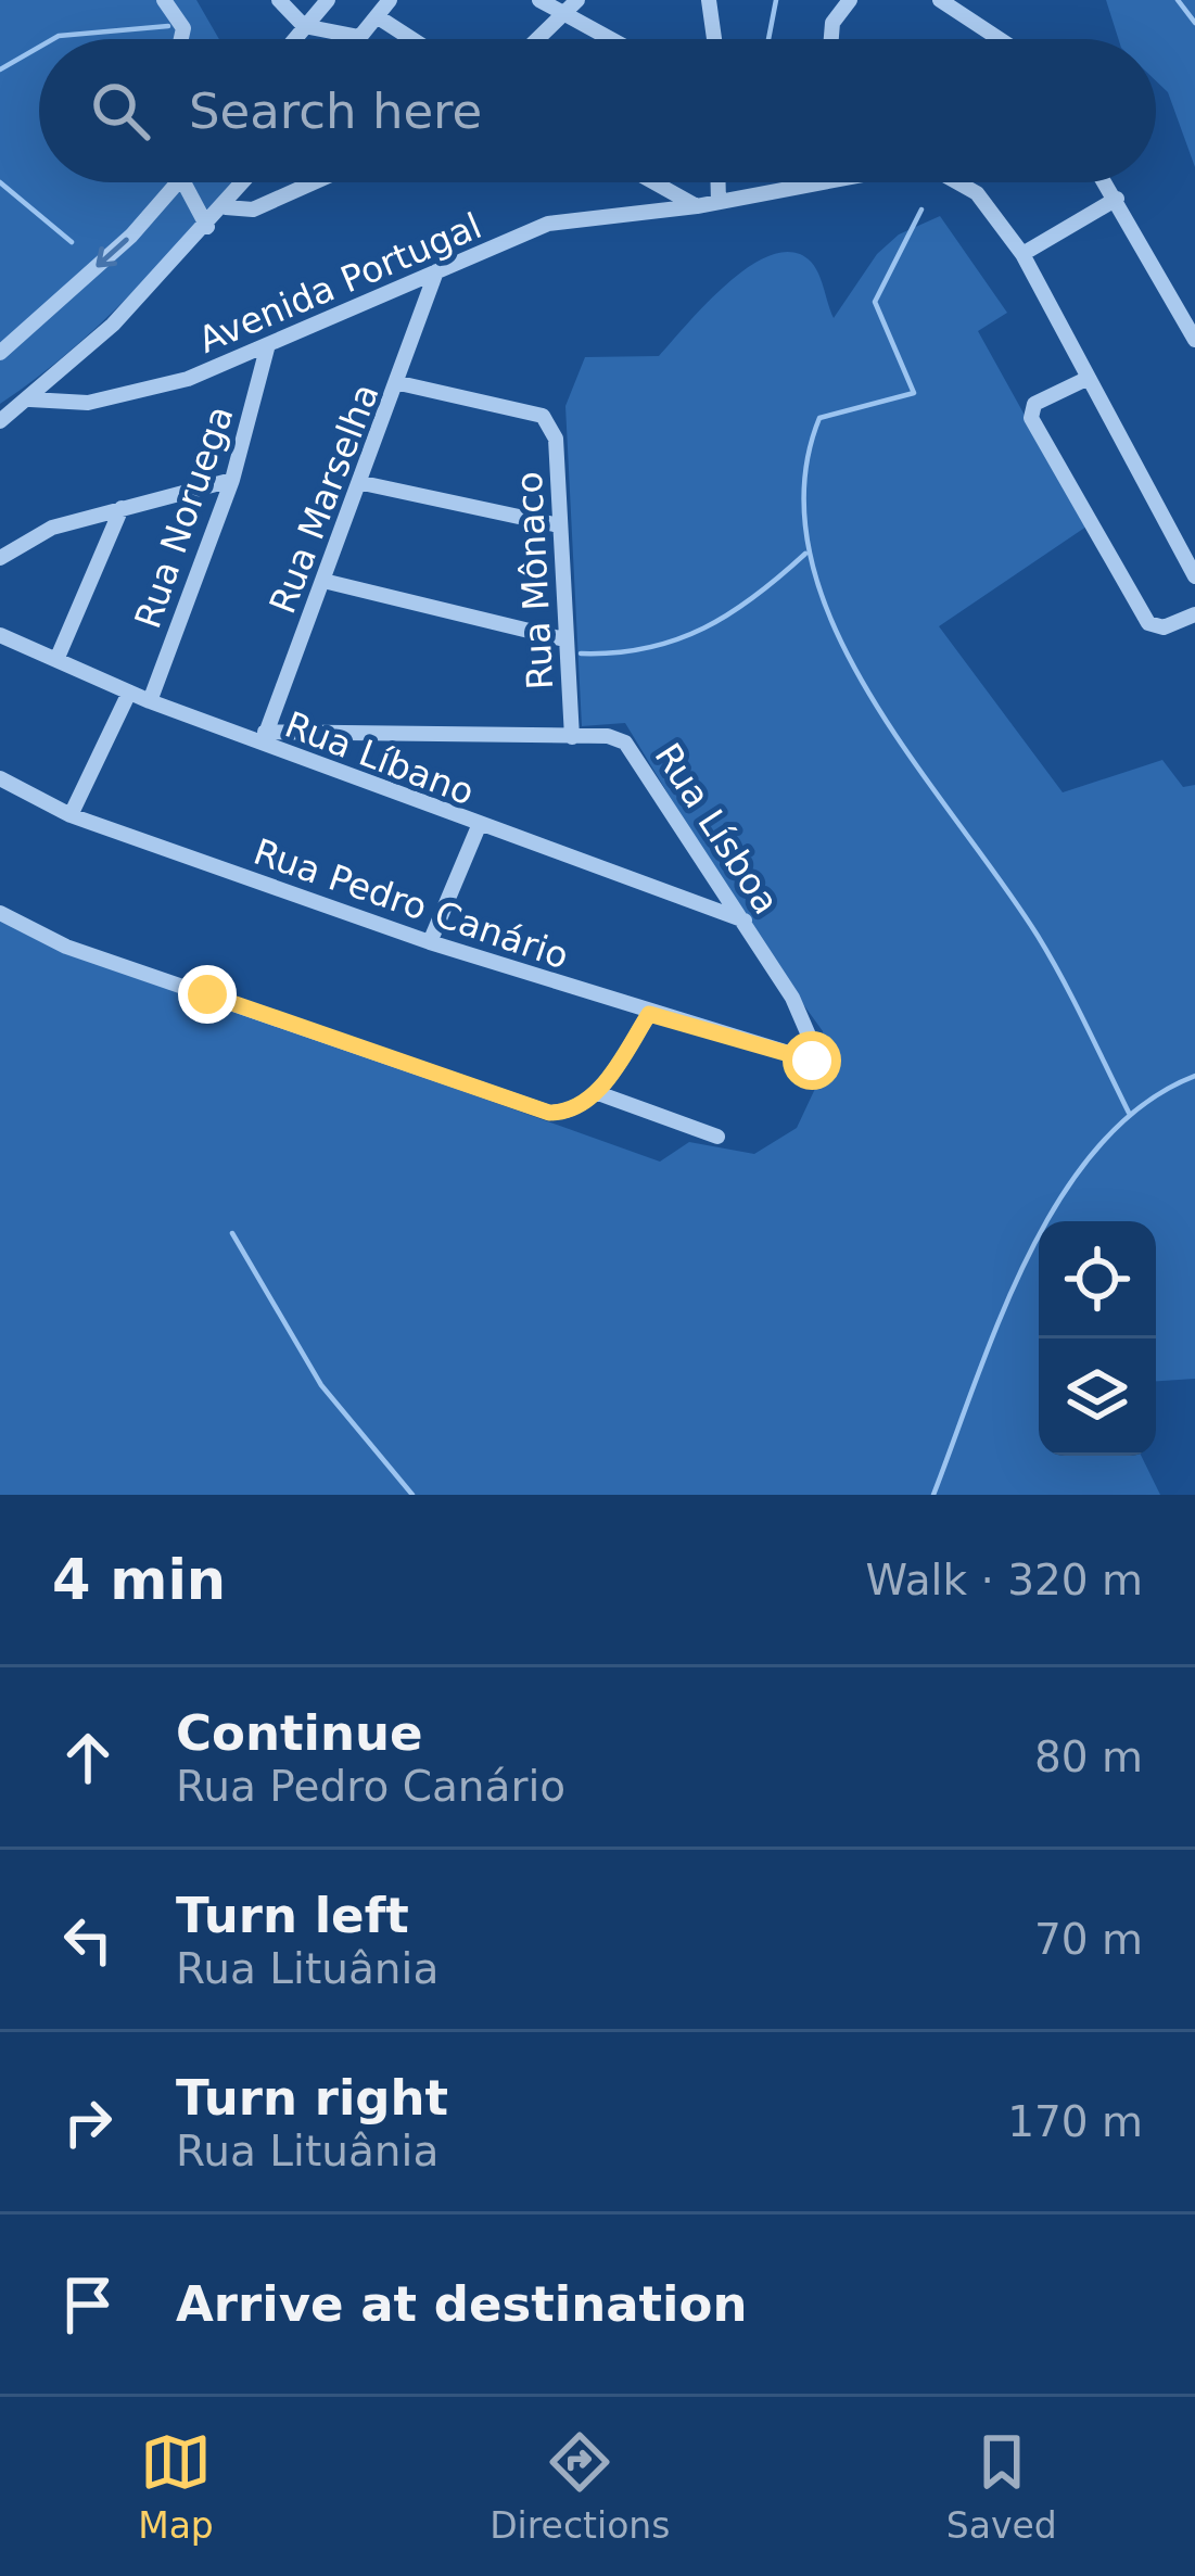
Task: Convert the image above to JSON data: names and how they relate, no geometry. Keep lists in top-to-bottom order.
{
  "streets": {
    "street": [
      "Avenida Portugal",
      "Rua Marselha",
      "Rua Noruega",
      "Rua Mônaco",
      "Rua Líbano",
      "Rua Lísboa",
      "Rua Pedro Canário"
    ]
  },
  "crossings": [
    ["Avenida Portugal", "Rua Marselha"],
    ["Avenida Portugal", "Rua Noruega"],
    ["Rua Marselha", "Rua Mônaco"],
    ["Rua Marselha", "Rua Líbano"],
    ["Rua Marselha", "Rua Lísboa"],
    ["Rua Noruega", "Rua Líbano"],
    ["Rua Mônaco", "Rua Lísboa"],
    ["Rua Líbano", "Rua Lísboa"],
    ["Rua Lísboa", "Rua Pedro Canário"]
  ],
  "page": {
    "search": "Search here",
    "heading": ["4 min", "Walk · 320 m"],
    "list": [
      ["Continue", "Rua Pedro Canário", "80 m"],
      ["Turn left", "Rua Lituânia", "70 m"],
      ["Turn right", "Rua Lituânia", "170 m"],
      "Arrive at destination"
    ],
    "nav": ["Map", "Directions", "Saved"]
  }
}
